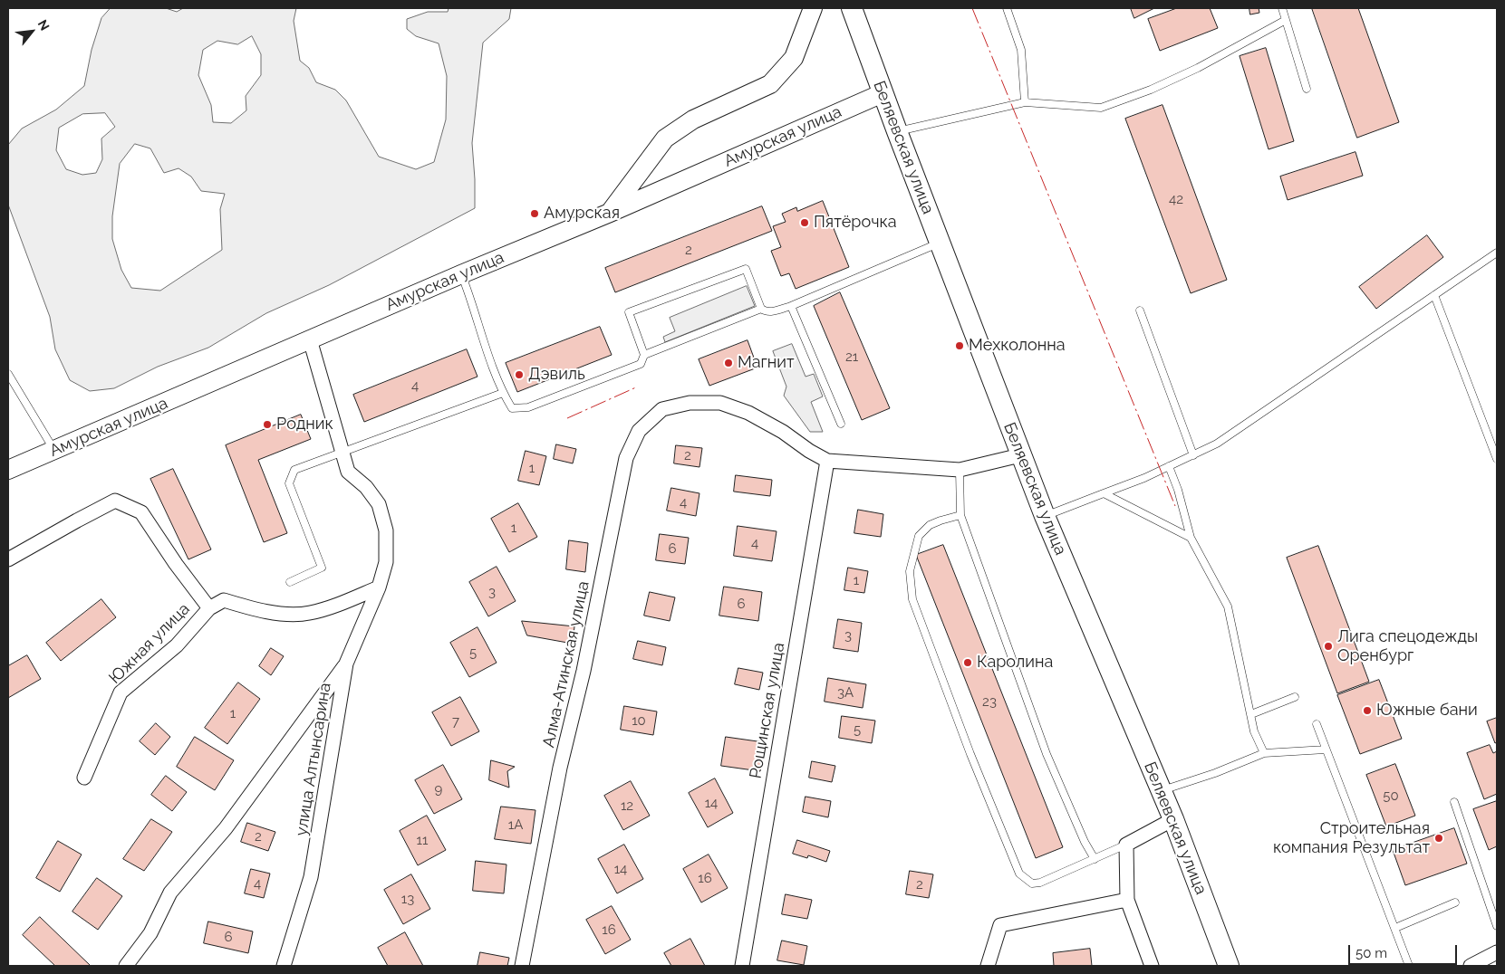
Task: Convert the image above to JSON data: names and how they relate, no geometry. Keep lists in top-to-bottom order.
{
  "streets": {
    "main road": ["Беляевская улица"],
    "street": [
      "Амурская улица",
      "Южная улица",
      "Алма-Атинская улица",
      "Рощинская улица",
      "улица Алтынсарина"
    ]
  },
  "crossings": [
    ["Амурская улица", "Беляевская улица"],
    ["Амурская улица", "улица Алтынсарина"],
    ["Алма-Атинская улица", "Рощинская улица"]
  ],
  "places": [
    "Амурская",
    "Пятёрочка",
    "Мехколонна",
    "Магнит",
    "Дэвиль",
    "Родник",
    "Лига спецодежды Оренбург",
    "Каролина",
    "Южные бани",
    "Строительная компания Результат"
  ],
  "house_numbers": [
    "42",
    "2",
    "21",
    "4",
    "2",
    "1",
    "4",
    "1",
    "4",
    "6",
    "1",
    "3",
    "6",
    "3",
    "5",
    "3А",
    "23",
    "1",
    "10",
    "7",
    "5",
    "9",
    "50",
    "14",
    "12",
    "1А",
    "2",
    "11",
    "14",
    "16",
    "4",
    "2",
    "13",
    "16",
    "6"
  ],
  "scale_bar": "50 m",
  "north": "top right"
}
